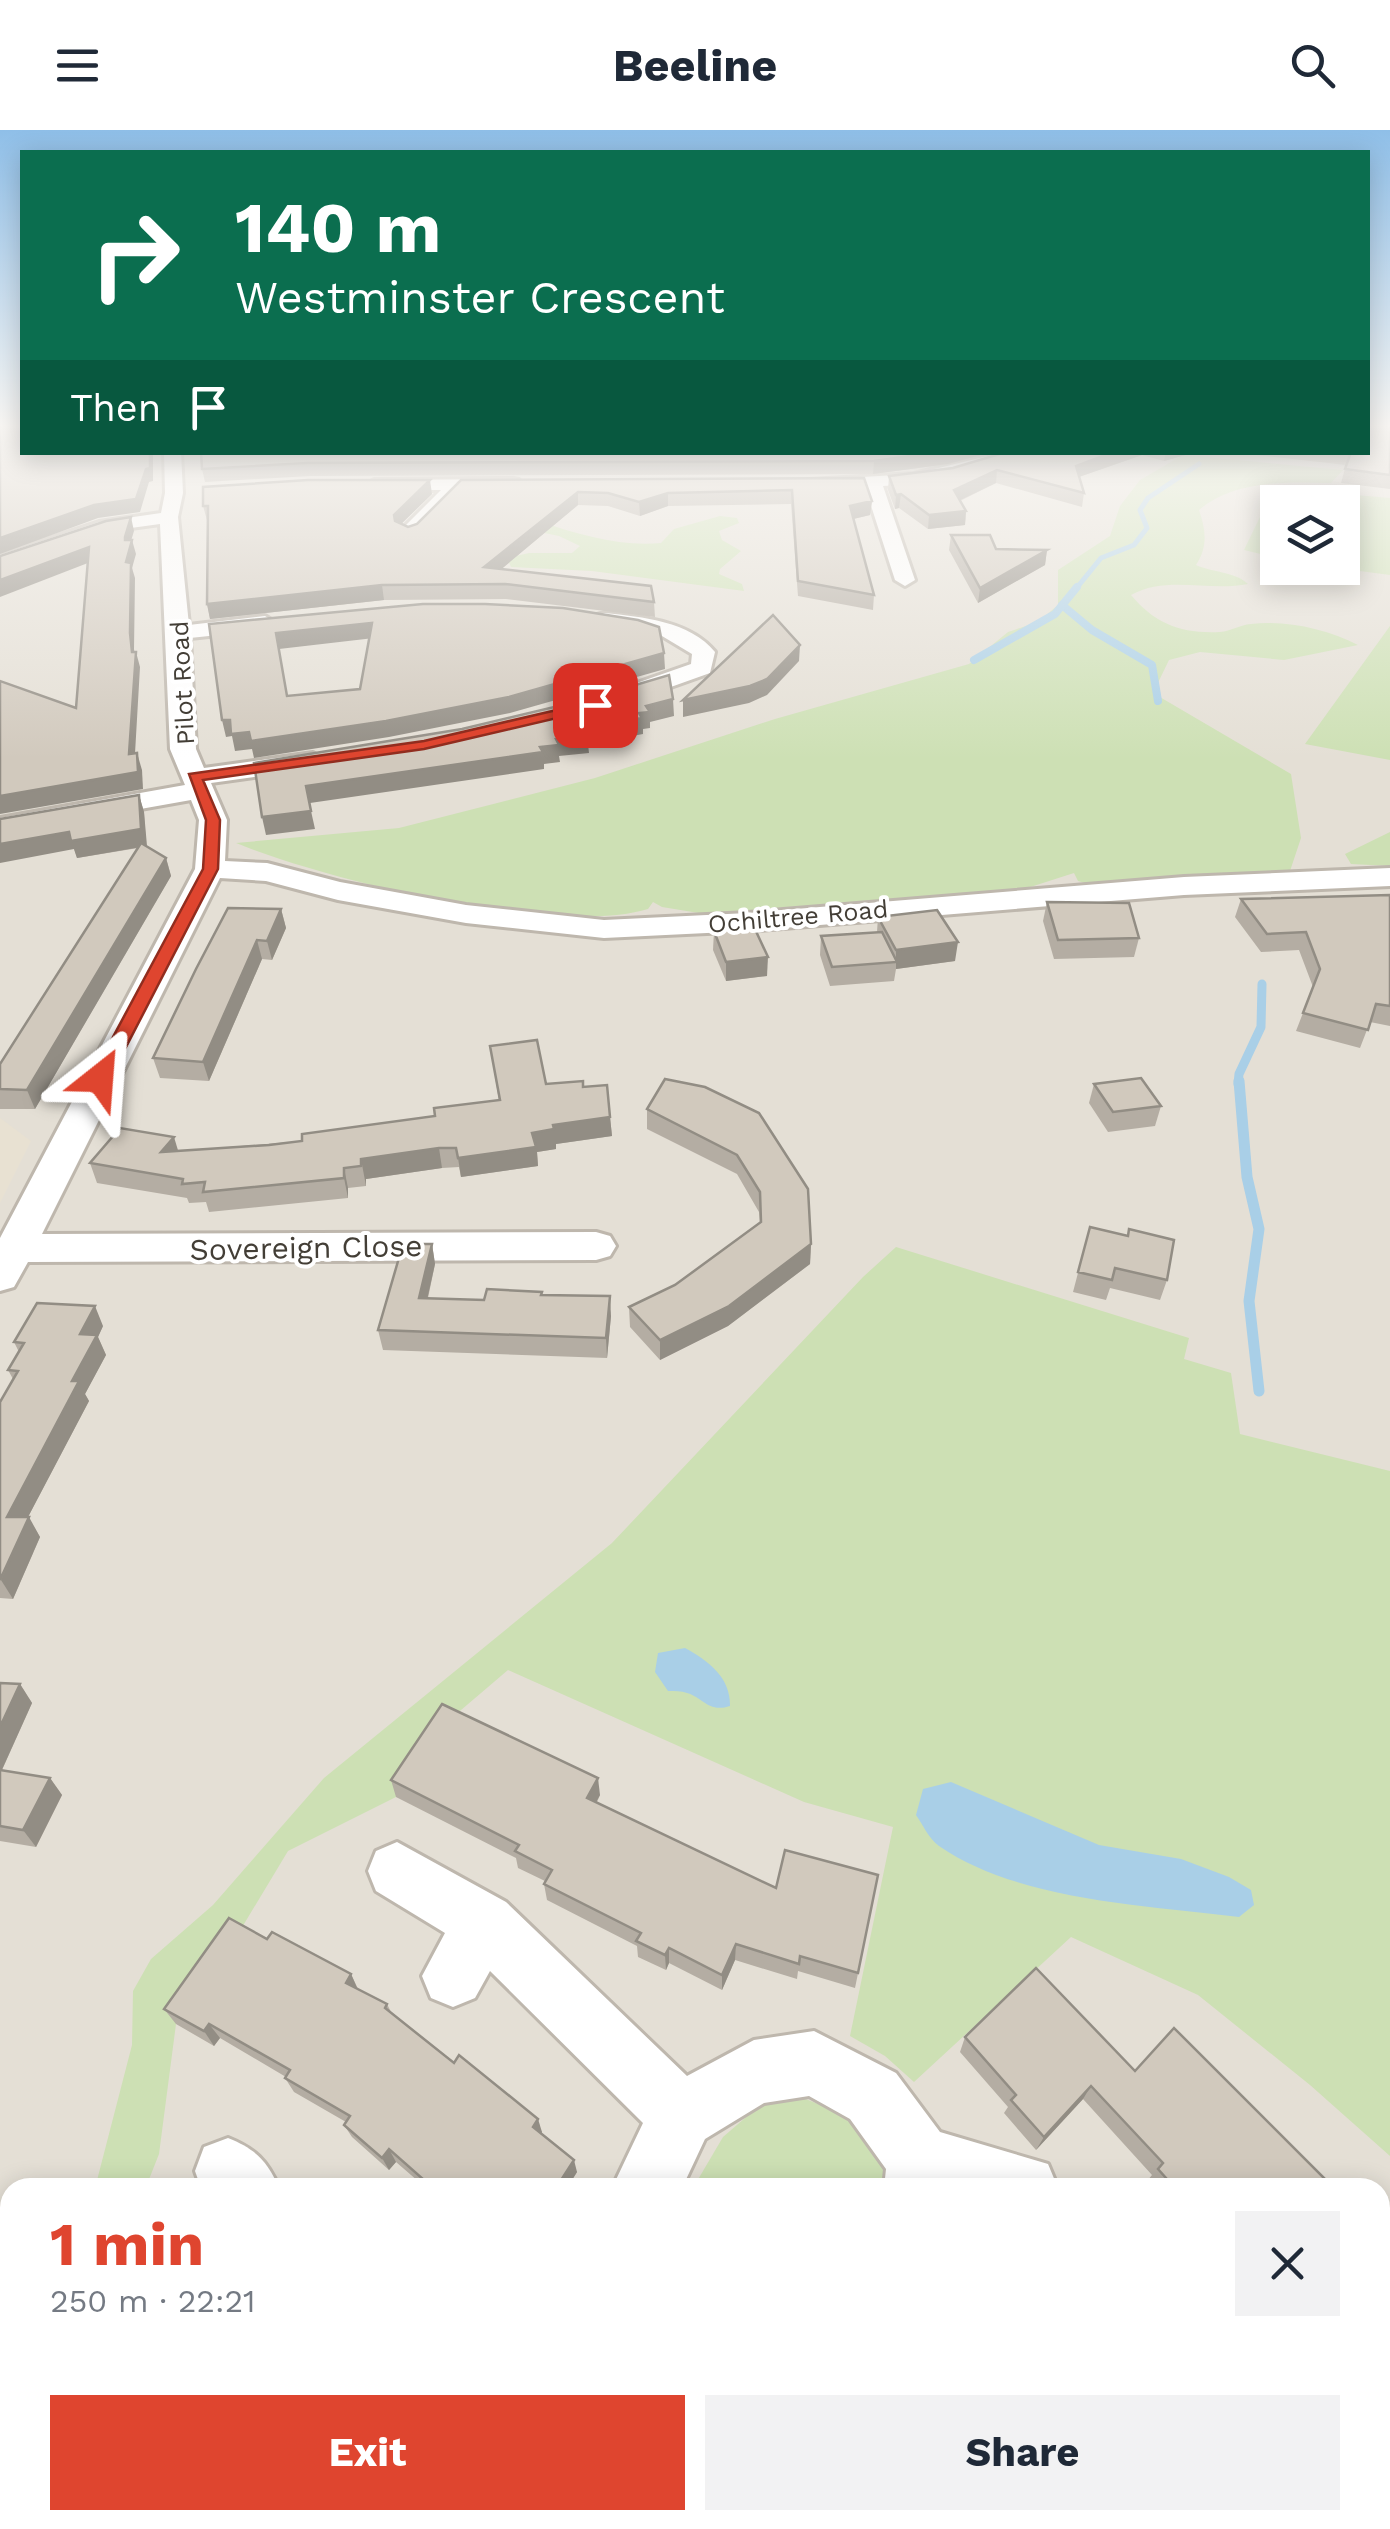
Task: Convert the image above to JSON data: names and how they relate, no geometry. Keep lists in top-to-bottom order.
{
  "streets": {
    "street": ["Pilot Road", "Ochiltree Road", "Sovereign Close"]
  },
  "crossings": [
    ["Pilot Road", "Ochiltree Road"],
    ["Pilot Road", "Sovereign Close"]
  ],
  "page": {
    "header": "Beeline",
    "turn": ["140 m", "Westminster Crescent"],
    "then": "Then",
    "heading": ["1 min", "250 m · 22:21"],
    "buttons": ["Exit", "Share"]
  }
}
